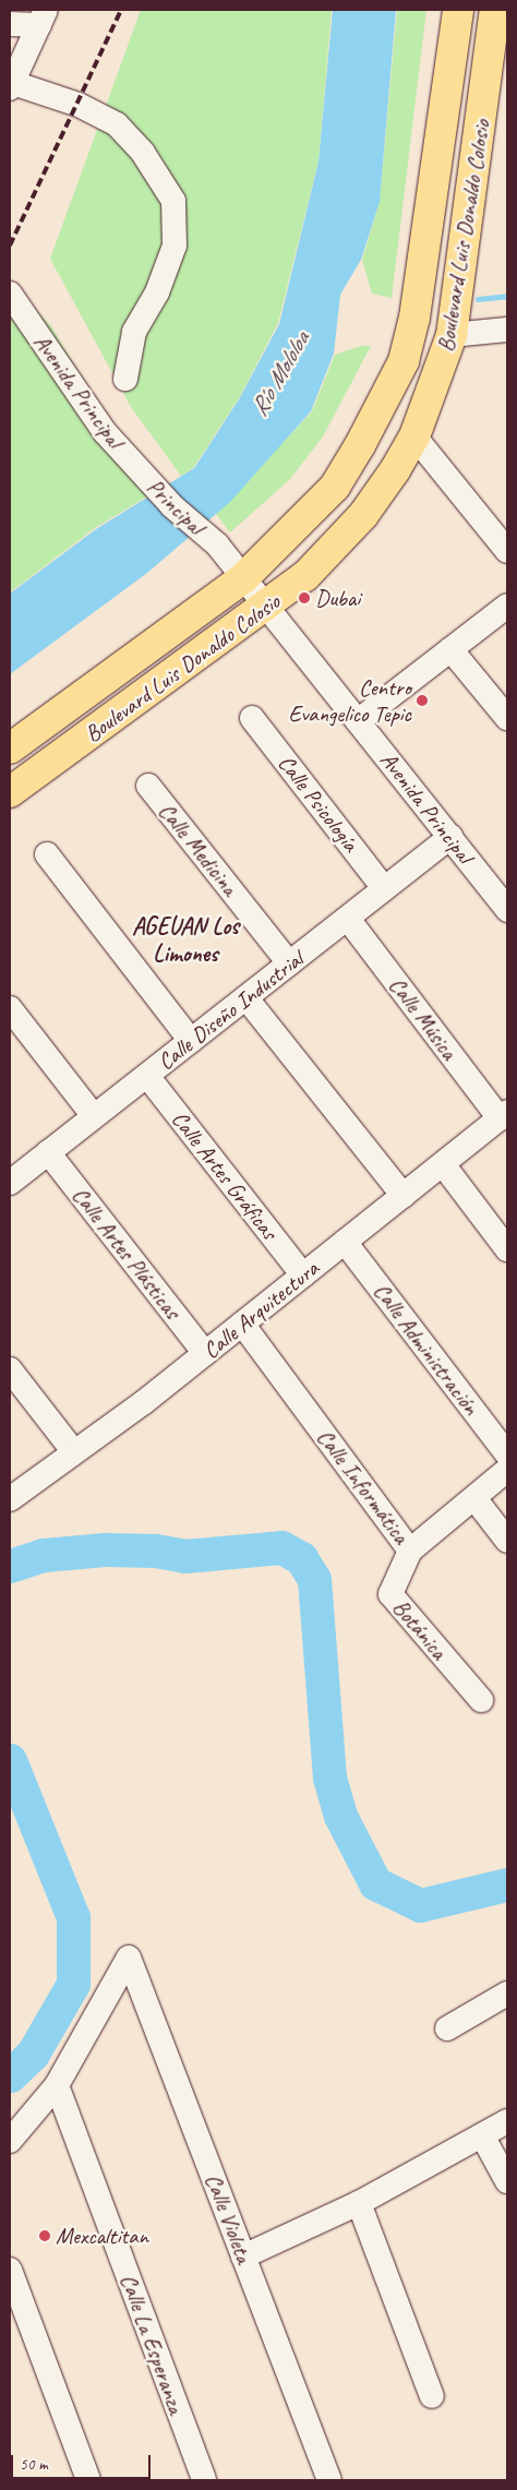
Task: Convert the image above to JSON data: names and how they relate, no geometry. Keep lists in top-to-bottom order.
{
  "streets": {
    "main road": ["Boulevard Luis Donaldo Colosio"],
    "street": [
      "Avenida Principal",
      "Principal",
      "Calle Psicología",
      "Calle Medicina",
      "Calle Diseño Industrial",
      "Calle Música",
      "Calle Artes Gráficas",
      "Calle Artes Plásticas",
      "Calle Arquitectura",
      "Calle Administración",
      "Calle Informática",
      "Botánica",
      "Calle Violeta",
      "Calle La Esperanza"
    ]
  },
  "crossings": [
    ["Boulevard Luis Donaldo Colosio", "Avenida Principal"],
    ["Avenida Principal", "Principal"],
    ["Avenida Principal", "Calle Diseño Industrial"],
    ["Calle Psicología", "Calle Diseño Industrial"],
    ["Calle Medicina", "Calle Diseño Industrial"],
    ["Calle Diseño Industrial", "Calle Música"],
    ["Calle Diseño Industrial", "Calle Artes Gráficas"],
    ["Calle Diseño Industrial", "Calle Artes Plásticas"],
    ["Calle Música", "Calle Arquitectura"],
    ["Calle Artes Gráficas", "Calle Arquitectura"],
    ["Calle Artes Plásticas", "Calle Arquitectura"],
    ["Calle Arquitectura", "Calle Administración"],
    ["Calle Arquitectura", "Calle Informática"],
    ["Calle Informática", "Botánica"],
    ["Calle Violeta", "Calle La Esperanza"]
  ],
  "districts": ["AGEUAN Los Limones"],
  "water": ["Río Mololoa"],
  "places": ["Dubai", "Centro Evangelico Tepic", "Mexcaltitan"],
  "scale_bar": "50 m"
}
